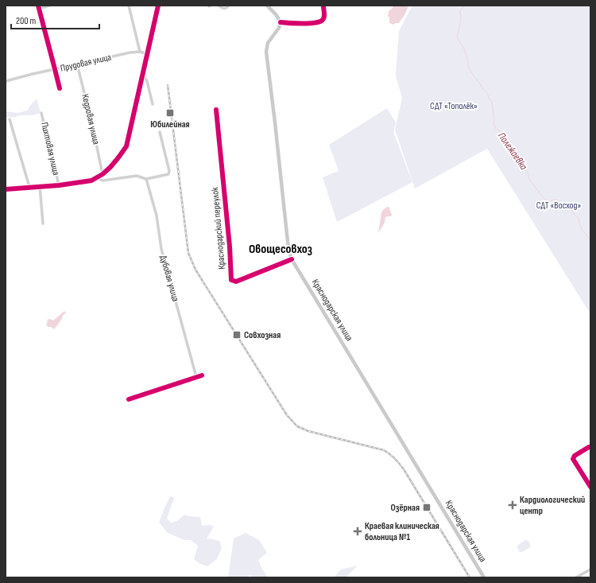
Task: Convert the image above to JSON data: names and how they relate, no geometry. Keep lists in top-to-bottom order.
{
  "streets": {
    "main road": ["Краснодарская улица"],
    "street": [
      "Прудовая улица",
      "Кедровая улица",
      "Пихтовая улица",
      "Краснодарский переулок",
      "Дубовая улица"
    ]
  },
  "crossings": [
    ["Прудовая улица", "Кедровая улица"],
    ["Краснодарский переулок", "Краснодарская улица"]
  ],
  "districts": ["Овощесовхоз"],
  "water": ["Полежаевка"],
  "parks": ["СДТ «Тополёк»", "СДТ «Восход»"],
  "places": {
    "transit": ["Юбилейная", "Совхозная", "Озёрная"],
    "health": ["Кардиологический центр", "Краевая клиническая больница №1"]
  },
  "scale_bar": "200 m"
}
